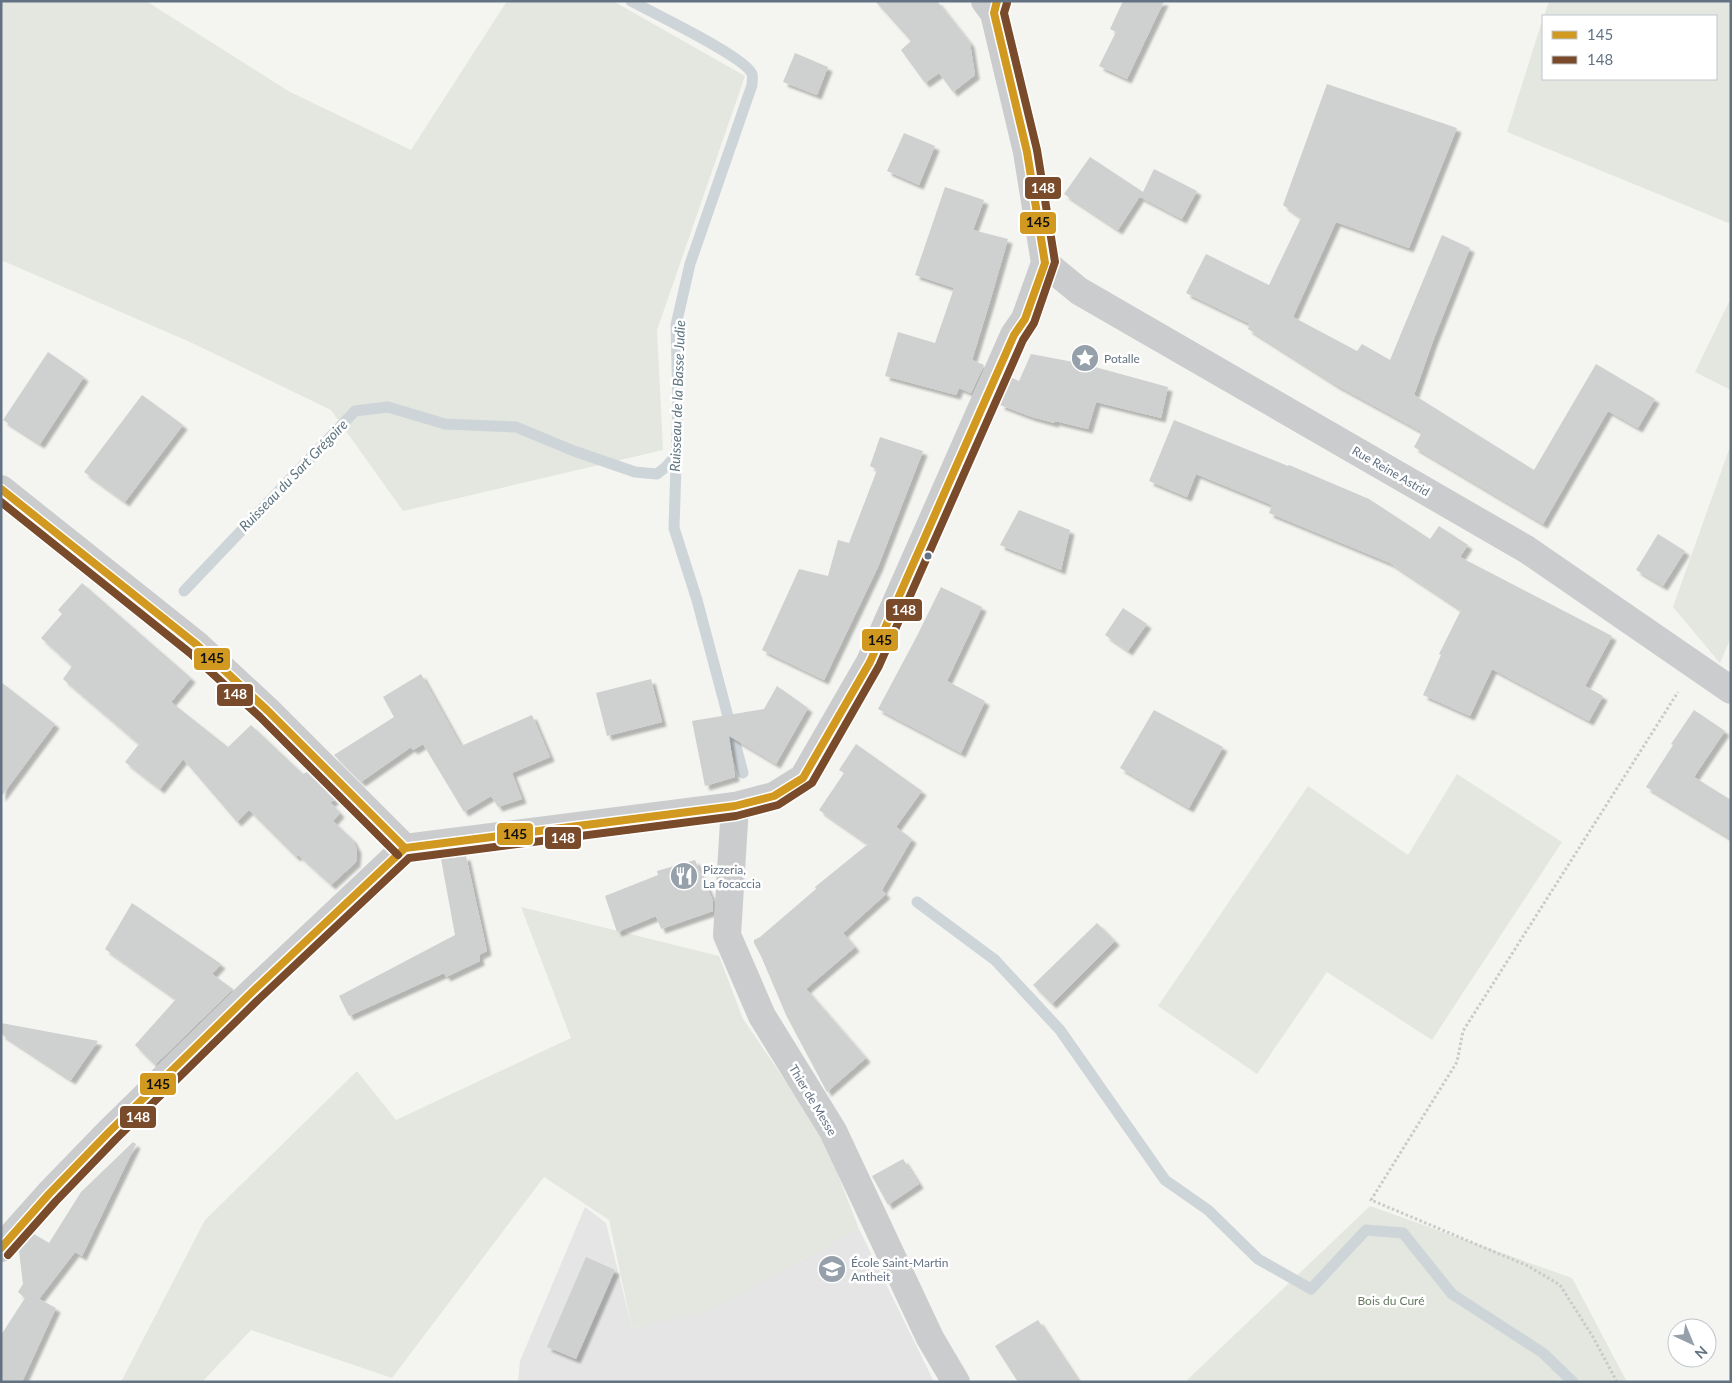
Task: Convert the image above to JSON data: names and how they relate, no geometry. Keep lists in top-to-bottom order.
{
  "streets": {
    "street": ["Rue Reine Astrid", "Thier de Messe"]
  },
  "water": ["Ruisseau de la Basse Judie", "Ruisseau du Sart Grégoire"],
  "parks": ["Bois du Curé"],
  "places": {
    "place": ["Potalle"],
    "restaurant": ["Pizzeria, La focaccia"],
    "school or university": ["École Saint-Martin Antheit"]
  },
  "lines": ["transit line 145", "transit line 148"],
  "legend": ["145", "148"],
  "north": "bottom right"
}
